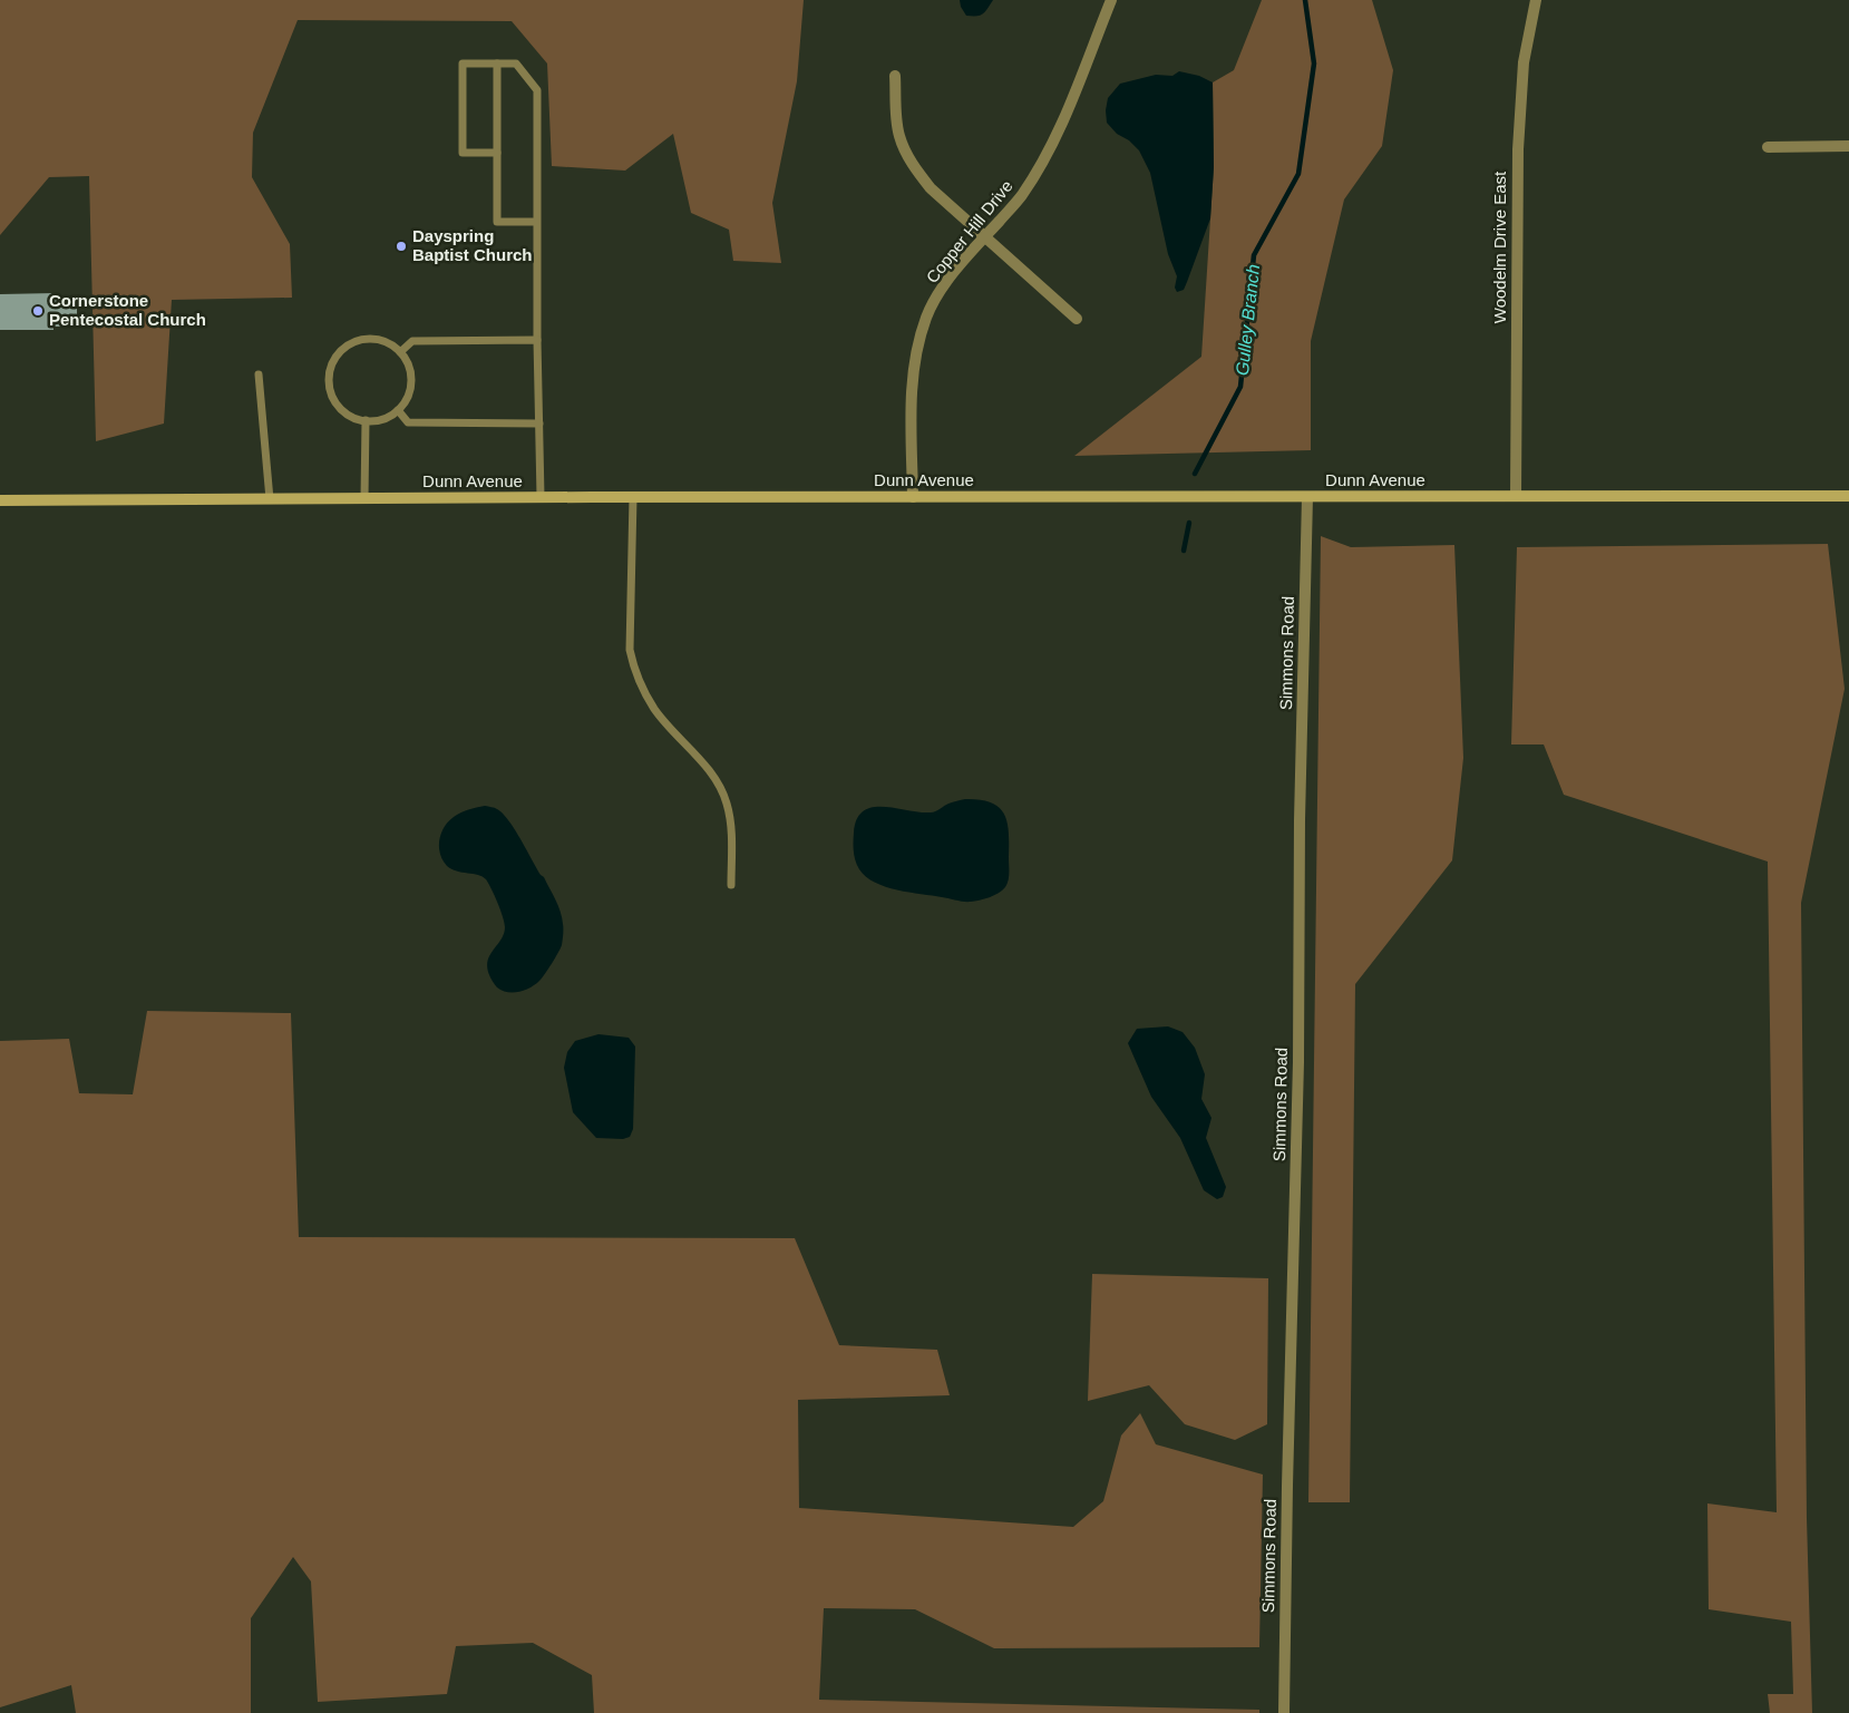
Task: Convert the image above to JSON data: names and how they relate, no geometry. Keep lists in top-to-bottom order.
{
  "streets": {
    "main road": ["Dunn Avenue"],
    "street": ["Copper Hill Drive", "Woodelm Drive East", "Simmons Road"]
  },
  "crossings": [
    ["Copper Hill Drive", "Dunn Avenue"],
    ["Woodelm Drive East", "Dunn Avenue"],
    ["Dunn Avenue", "Simmons Road"]
  ],
  "water": ["Gulley Branch"],
  "places": ["Dayspring Baptist Church", "Cornerstone Pentecostal Church"]
}
